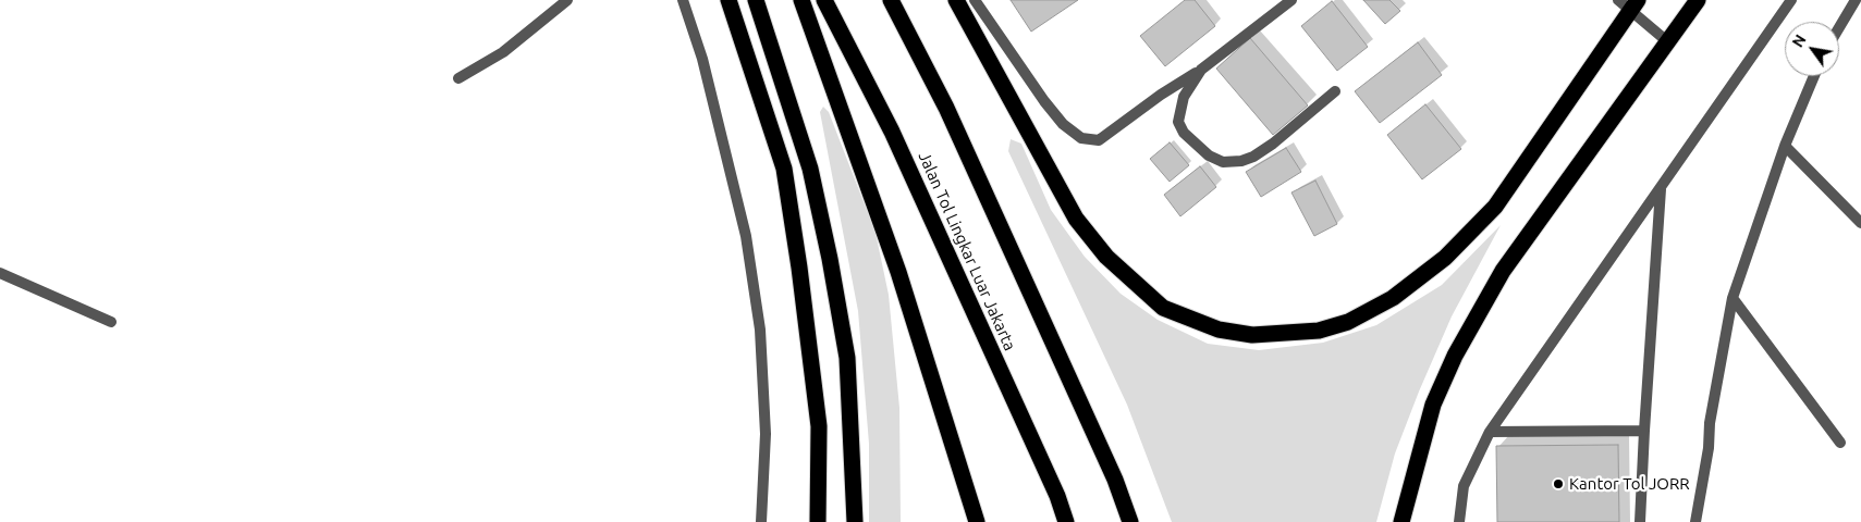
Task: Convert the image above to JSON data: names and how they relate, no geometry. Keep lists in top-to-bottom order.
{
  "streets": {
    "highway": ["Jalan Tol Lingkar Luar Jakarta"]
  },
  "places": ["Kantor Tol JORR"],
  "north": "top left"
}
